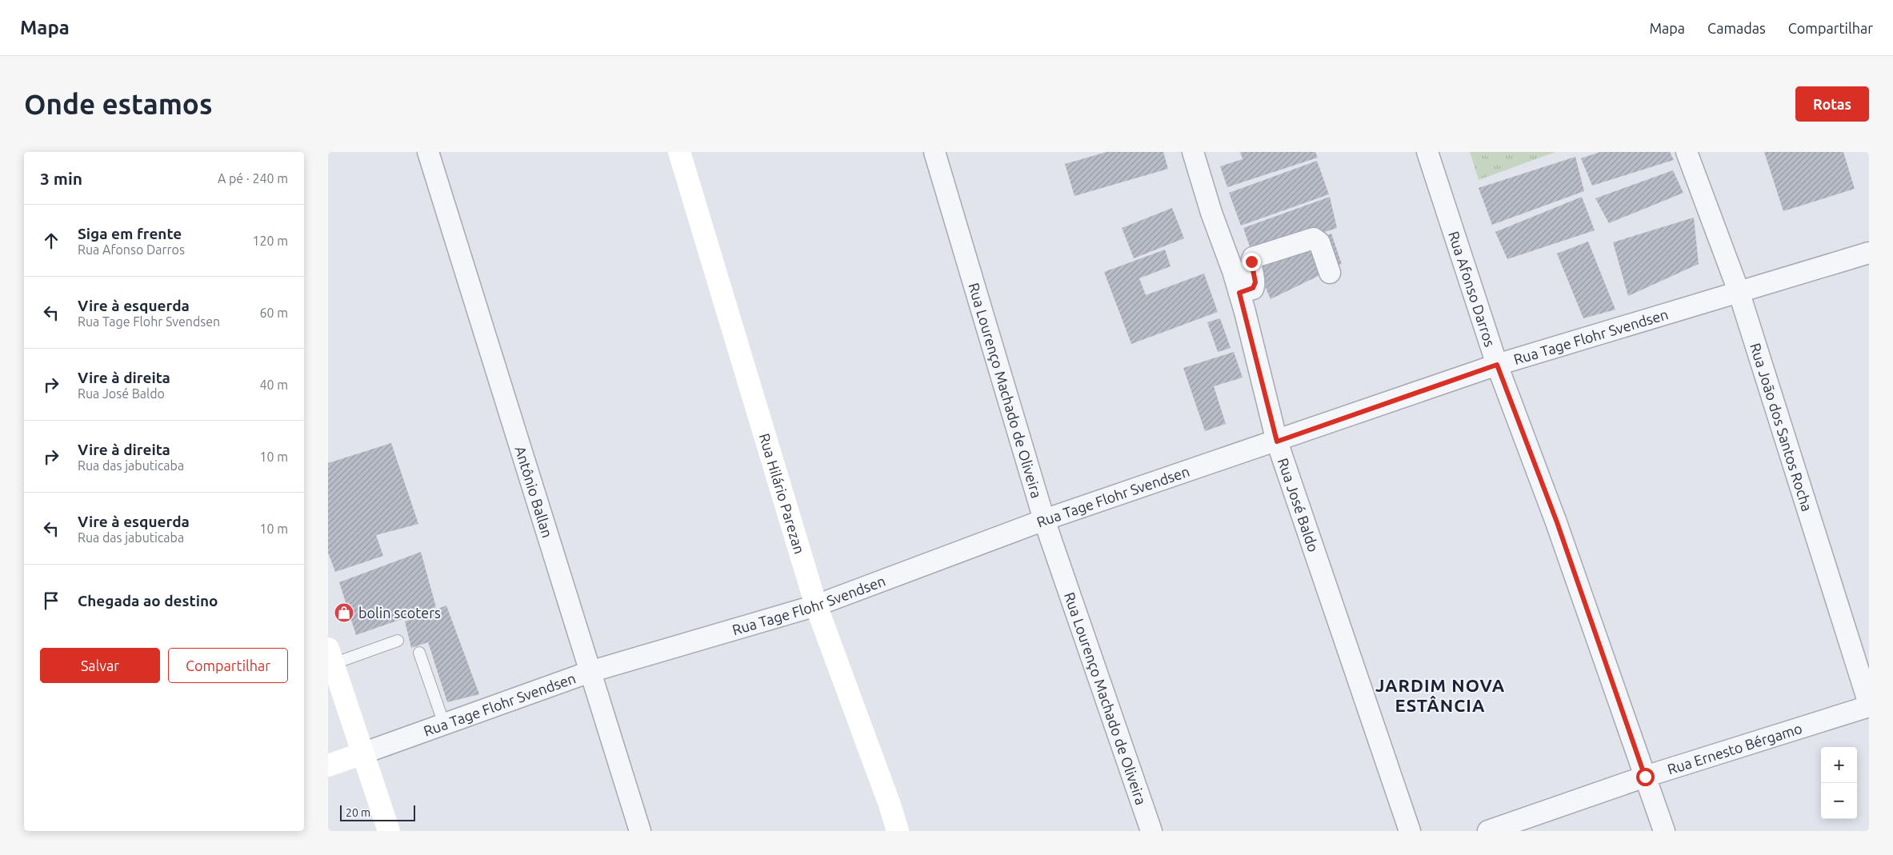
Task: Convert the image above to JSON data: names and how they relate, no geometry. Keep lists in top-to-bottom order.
{
  "streets": {
    "street": [
      "Rua Afonso Darros",
      "Rua Tage Flohr Svendsen",
      "Rua Lourenço Machado de Oliveira",
      "Rua João dos Santos Rocha",
      "Antônio Ballan",
      "Rua Hilário Parezan",
      "Rua José Baldo",
      "Rua Ernesto Bérgamo"
    ]
  },
  "crossings": [
    ["Rua Afonso Darros", "Rua Tage Flohr Svendsen"],
    ["Rua Afonso Darros", "Rua Ernesto Bérgamo"],
    ["Rua Tage Flohr Svendsen", "Rua Lourenço Machado de Oliveira"],
    ["Rua Tage Flohr Svendsen", "Rua João dos Santos Rocha"],
    ["Rua Tage Flohr Svendsen", "Antônio Ballan"],
    ["Rua Tage Flohr Svendsen", "Rua Hilário Parezan"],
    ["Rua Tage Flohr Svendsen", "Rua José Baldo"],
    ["Rua João dos Santos Rocha", "Rua Ernesto Bérgamo"]
  ],
  "districts": ["JARDIM NOVA ESTÂNCIA"],
  "places": {
    "shop": ["bolin scoters"]
  },
  "scale_bar": "20 m",
  "page": {
    "header": "Mapa",
    "nav": ["Mapa", "Camadas", "Compartilhar"],
    "buttons": [
      "Rotas",
      ["Salvar", "Compartilhar"]
    ],
    "title": "Onde estamos",
    "heading": ["3 min", "A pé · 240 m"],
    "list": [
      ["Siga em frente", "Rua Afonso Darros", "120 m"],
      ["Vire à esquerda", "Rua Tage Flohr Svendsen", "60 m"],
      ["Vire à direita", "Rua José Baldo", "40 m"],
      ["Vire à direita", "Rua das jabuticaba", "10 m"],
      ["Vire à esquerda", "Rua das jabuticaba", "10 m"],
      "Chegada ao destino"
    ],
    "map_buttons": ["+", "−"],
    "scale": "20 m"
  }
}
